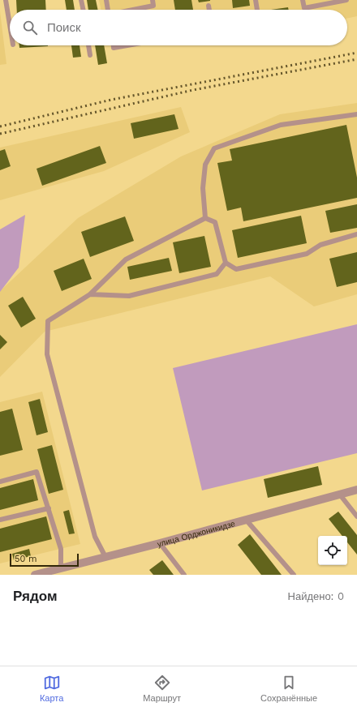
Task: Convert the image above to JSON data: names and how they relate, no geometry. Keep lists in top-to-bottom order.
{
  "streets": {
    "street": ["улица Орджоникидзе"]
  },
  "scale_bar": "50 m",
  "page": {
    "search": "Поиск",
    "scale": "50 m",
    "heading": ["Рядом", "Найдено: 0"],
    "nav": ["Карта", "Маршрут", "Сохранённые"]
  }
}
